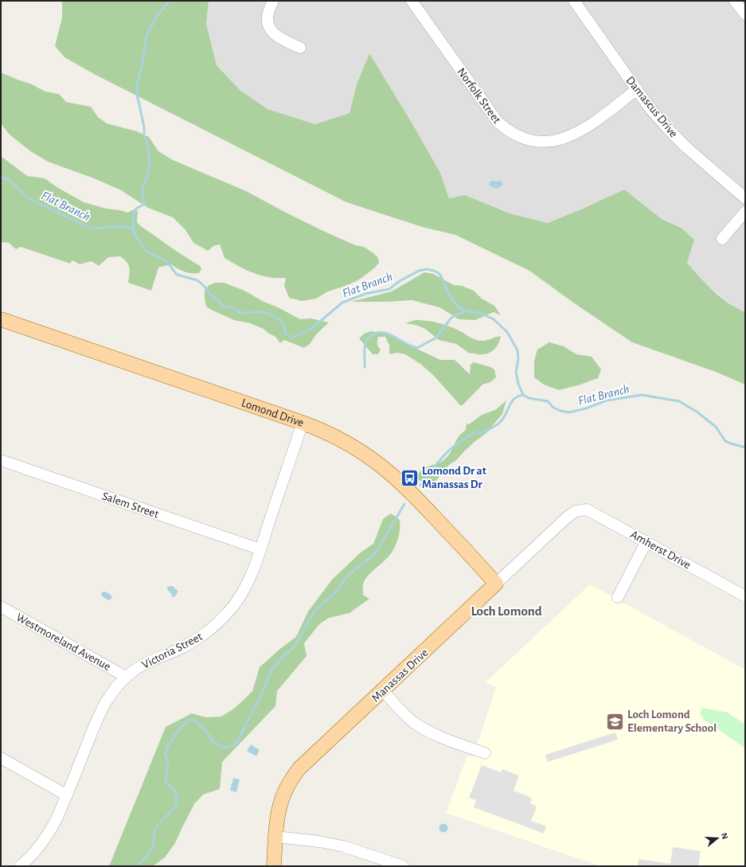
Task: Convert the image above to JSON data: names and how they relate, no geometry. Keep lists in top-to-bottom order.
{
  "streets": {
    "main road": ["Lomond Drive", "Manassas Drive"],
    "street": [
      "Norfolk Street",
      "Damascus Drive",
      "Salem Street",
      "Amherst Drive",
      "Westmoreland Avenue",
      "Victoria Street"
    ]
  },
  "crossings": [
    ["Norfolk Street", "Damascus Drive"],
    ["Lomond Drive", "Victoria Street"],
    ["Lomond Drive", "Manassas Drive"],
    ["Salem Street", "Victoria Street"],
    ["Amherst Drive", "Manassas Drive"],
    ["Westmoreland Avenue", "Victoria Street"]
  ],
  "districts": ["Loch Lomond"],
  "water": ["Flat Branch"],
  "places": {
    "bus stop": ["Lomond Dr at Manassas Dr"],
    "school or university": ["Loch Lomond Elementary School"]
  },
  "north": "right"
}
